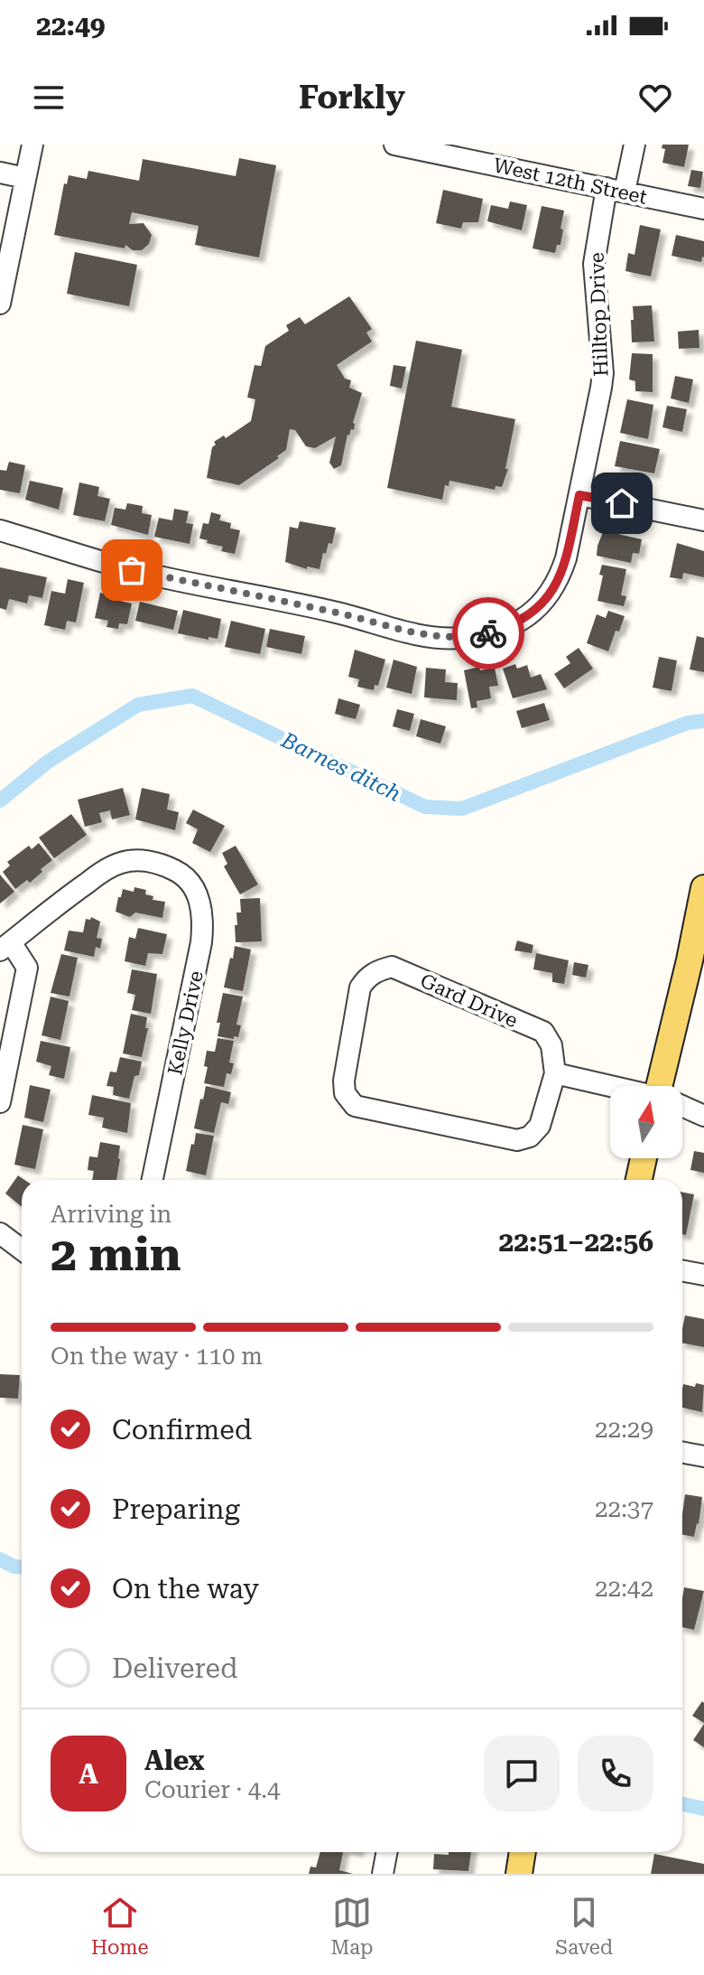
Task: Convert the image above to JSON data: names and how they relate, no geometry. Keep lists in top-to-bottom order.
{
  "streets": {
    "street": [
      "West 12th Street",
      "Hilltop Drive",
      "Gard Drive",
      "Kelly Drive"
    ]
  },
  "crossings": [
    ["West 12th Street", "Hilltop Drive"]
  ],
  "water": ["Barnes ditch"],
  "north": "top",
  "page": {
    "status": "22:49",
    "header": "Forkly",
    "heading": ["2 min", "Arriving in", "22:51–22:56"],
    "panel": ["Alex", "Courier · 4.4"],
    "bar": "On the way · 110 m",
    "list": [
      ["Confirmed", "22:29"],
      ["Preparing", "22:37"],
      ["On the way", "22:42"],
      "Delivered"
    ],
    "round": "A",
    "tabs": ["Home", "Map", "Saved"]
  }
}
